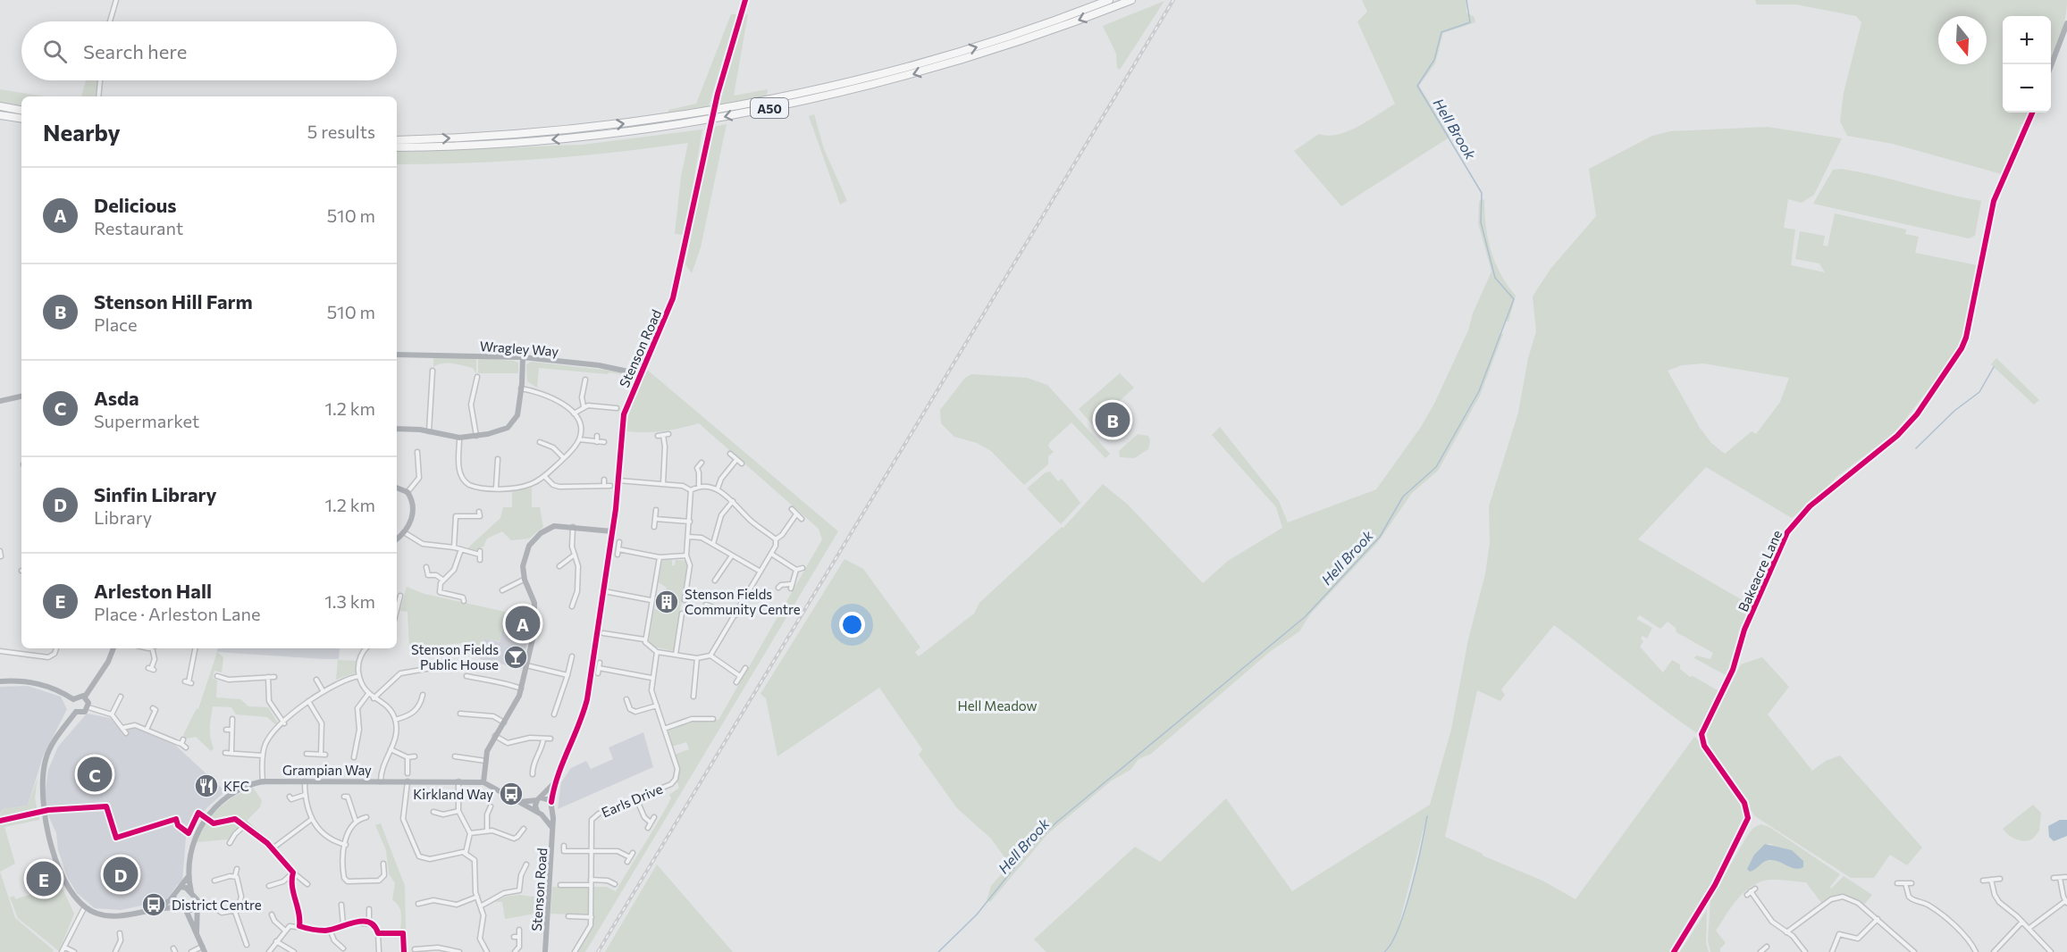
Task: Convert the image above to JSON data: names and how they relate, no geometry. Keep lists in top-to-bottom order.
{
  "streets": {
    "highway": ["A50"],
    "street": [
      "Wragley Way",
      "Stenson Road",
      "Bakeacre Lane",
      "Grampian Way",
      "Earls Drive"
    ]
  },
  "crossings": [
    ["Wragley Way", "Stenson Road"],
    ["Stenson Road", "Grampian Way"]
  ],
  "water": ["Hell Brook"],
  "parks": ["Hell Meadow"],
  "places": {
    "building": ["Stenson Fields Community Centre"],
    "bar": ["Stenson Fields Public House"],
    "restaurant": ["KFC"],
    "bus stop": ["Kirkland Way", "District Centre"]
  },
  "north": "bottom",
  "page": {
    "map_buttons": ["+", "−"],
    "search": "Search here",
    "heading": ["Nearby", "5 results"],
    "list": [
      {
        "mark": "A",
        "name": "Delicious",
        "note": "Restaurant",
        "value": "510 m"
      },
      {
        "mark": "B",
        "name": "Stenson Hill Farm",
        "note": "Place",
        "value": "510 m"
      },
      {
        "mark": "C",
        "name": "Asda",
        "note": "Supermarket",
        "value": "1.2 km"
      },
      {
        "mark": "D",
        "name": "Sinfin Library",
        "note": "Library",
        "value": "1.2 km"
      },
      {
        "mark": "E",
        "name": "Arleston Hall",
        "note": "Place · Arleston Lane",
        "value": "1.3 km"
      }
    ],
    "pins": [
      "B",
      "A",
      "C",
      "D",
      "E"
    ]
  }
}
